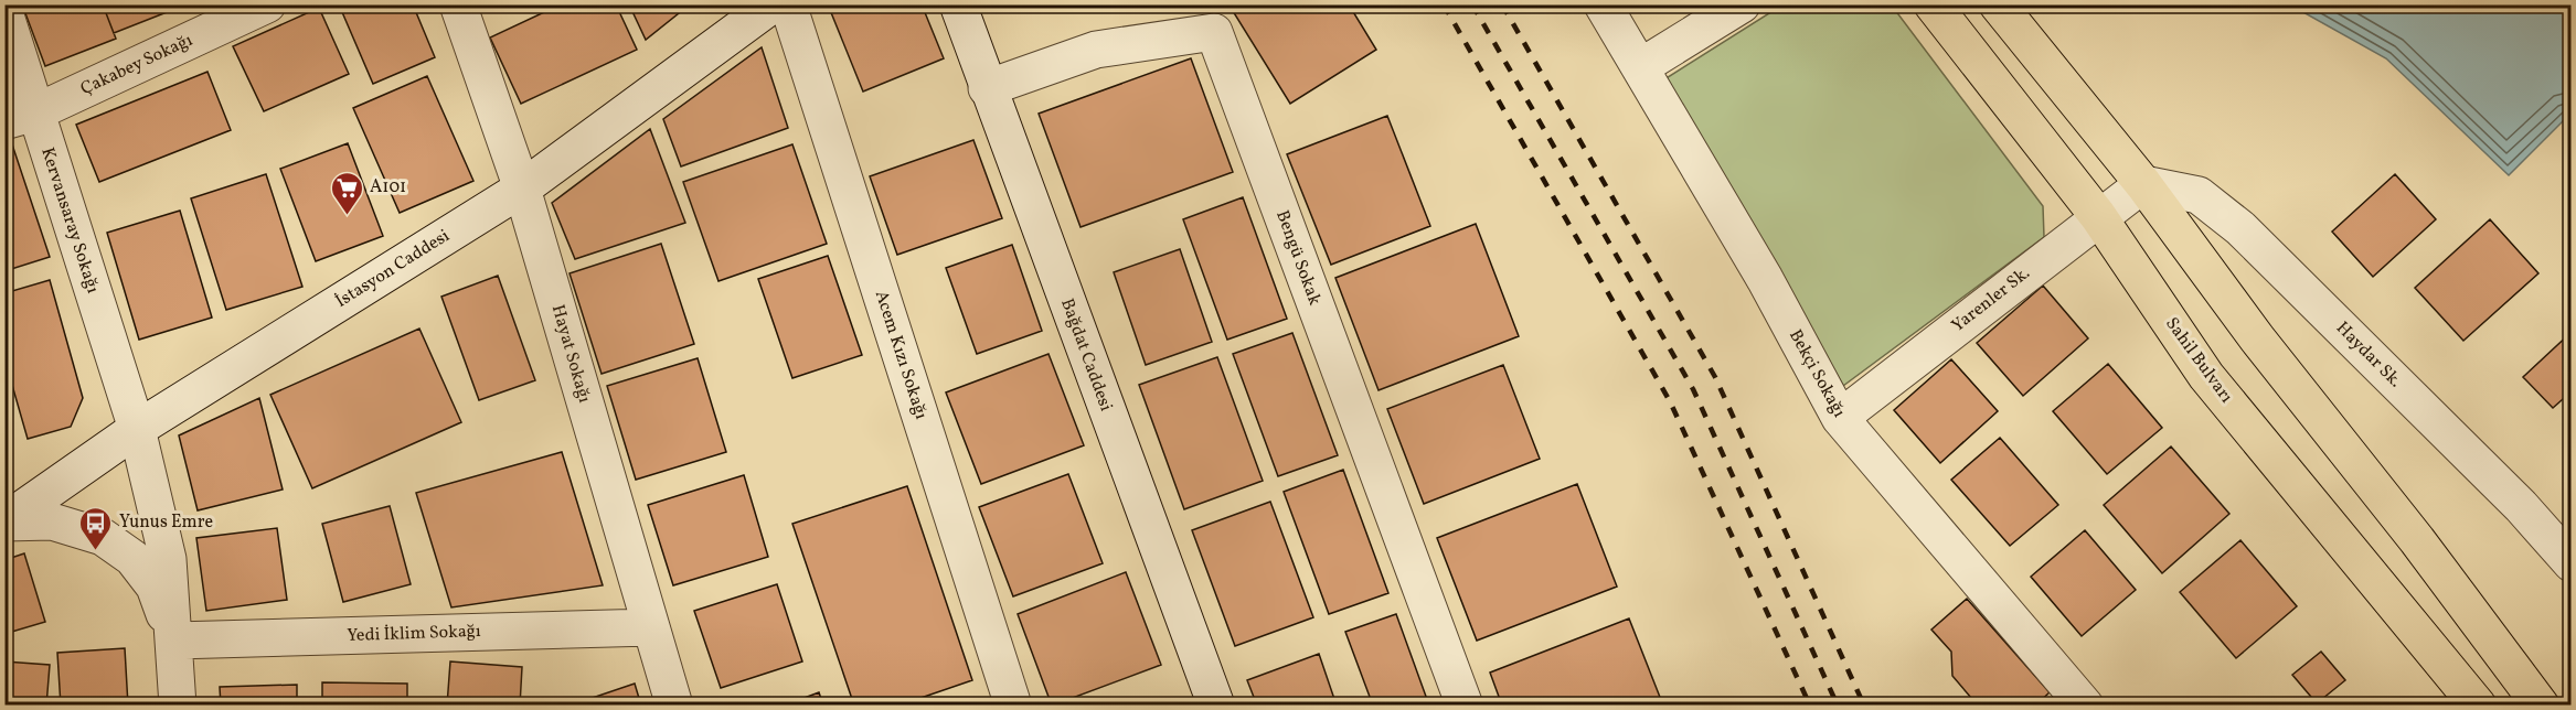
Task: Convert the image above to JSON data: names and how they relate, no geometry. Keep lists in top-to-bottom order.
{
  "streets": {
    "highway": ["Sahil Bulvarı"],
    "street": [
      "Çakabey Sokağı",
      "Kervansaray Sokağı",
      "Bengü Sokak",
      "İstasyon Caddesi",
      "Yarenler Sk.",
      "Hayat Sokağı",
      "Acem Kızı Sokağı",
      "Bağdat Caddesi",
      "Haydar Sk.",
      "Bekçi Sokağı",
      "Yedi İklim Sokağı"
    ]
  },
  "crossings": [
    ["Çakabey Sokağı", "Kervansaray Sokağı"],
    ["Kervansaray Sokağı", "İstasyon Caddesi"],
    ["Kervansaray Sokağı", "Yedi İklim Sokağı"],
    ["Bengü Sokak", "Bağdat Caddesi"],
    ["İstasyon Caddesi", "Hayat Sokağı"],
    ["İstasyon Caddesi", "Yedi İklim Sokağı"],
    ["Yarenler Sk.", "Haydar Sk."],
    ["Yarenler Sk.", "Sahil Bulvarı"],
    ["Yarenler Sk.", "Bekçi Sokağı"],
    ["Hayat Sokağı", "Yedi İklim Sokağı"]
  ],
  "places": {
    "supermarket": ["A101"],
    "bus stop": ["Yunus Emre"]
  }
}
